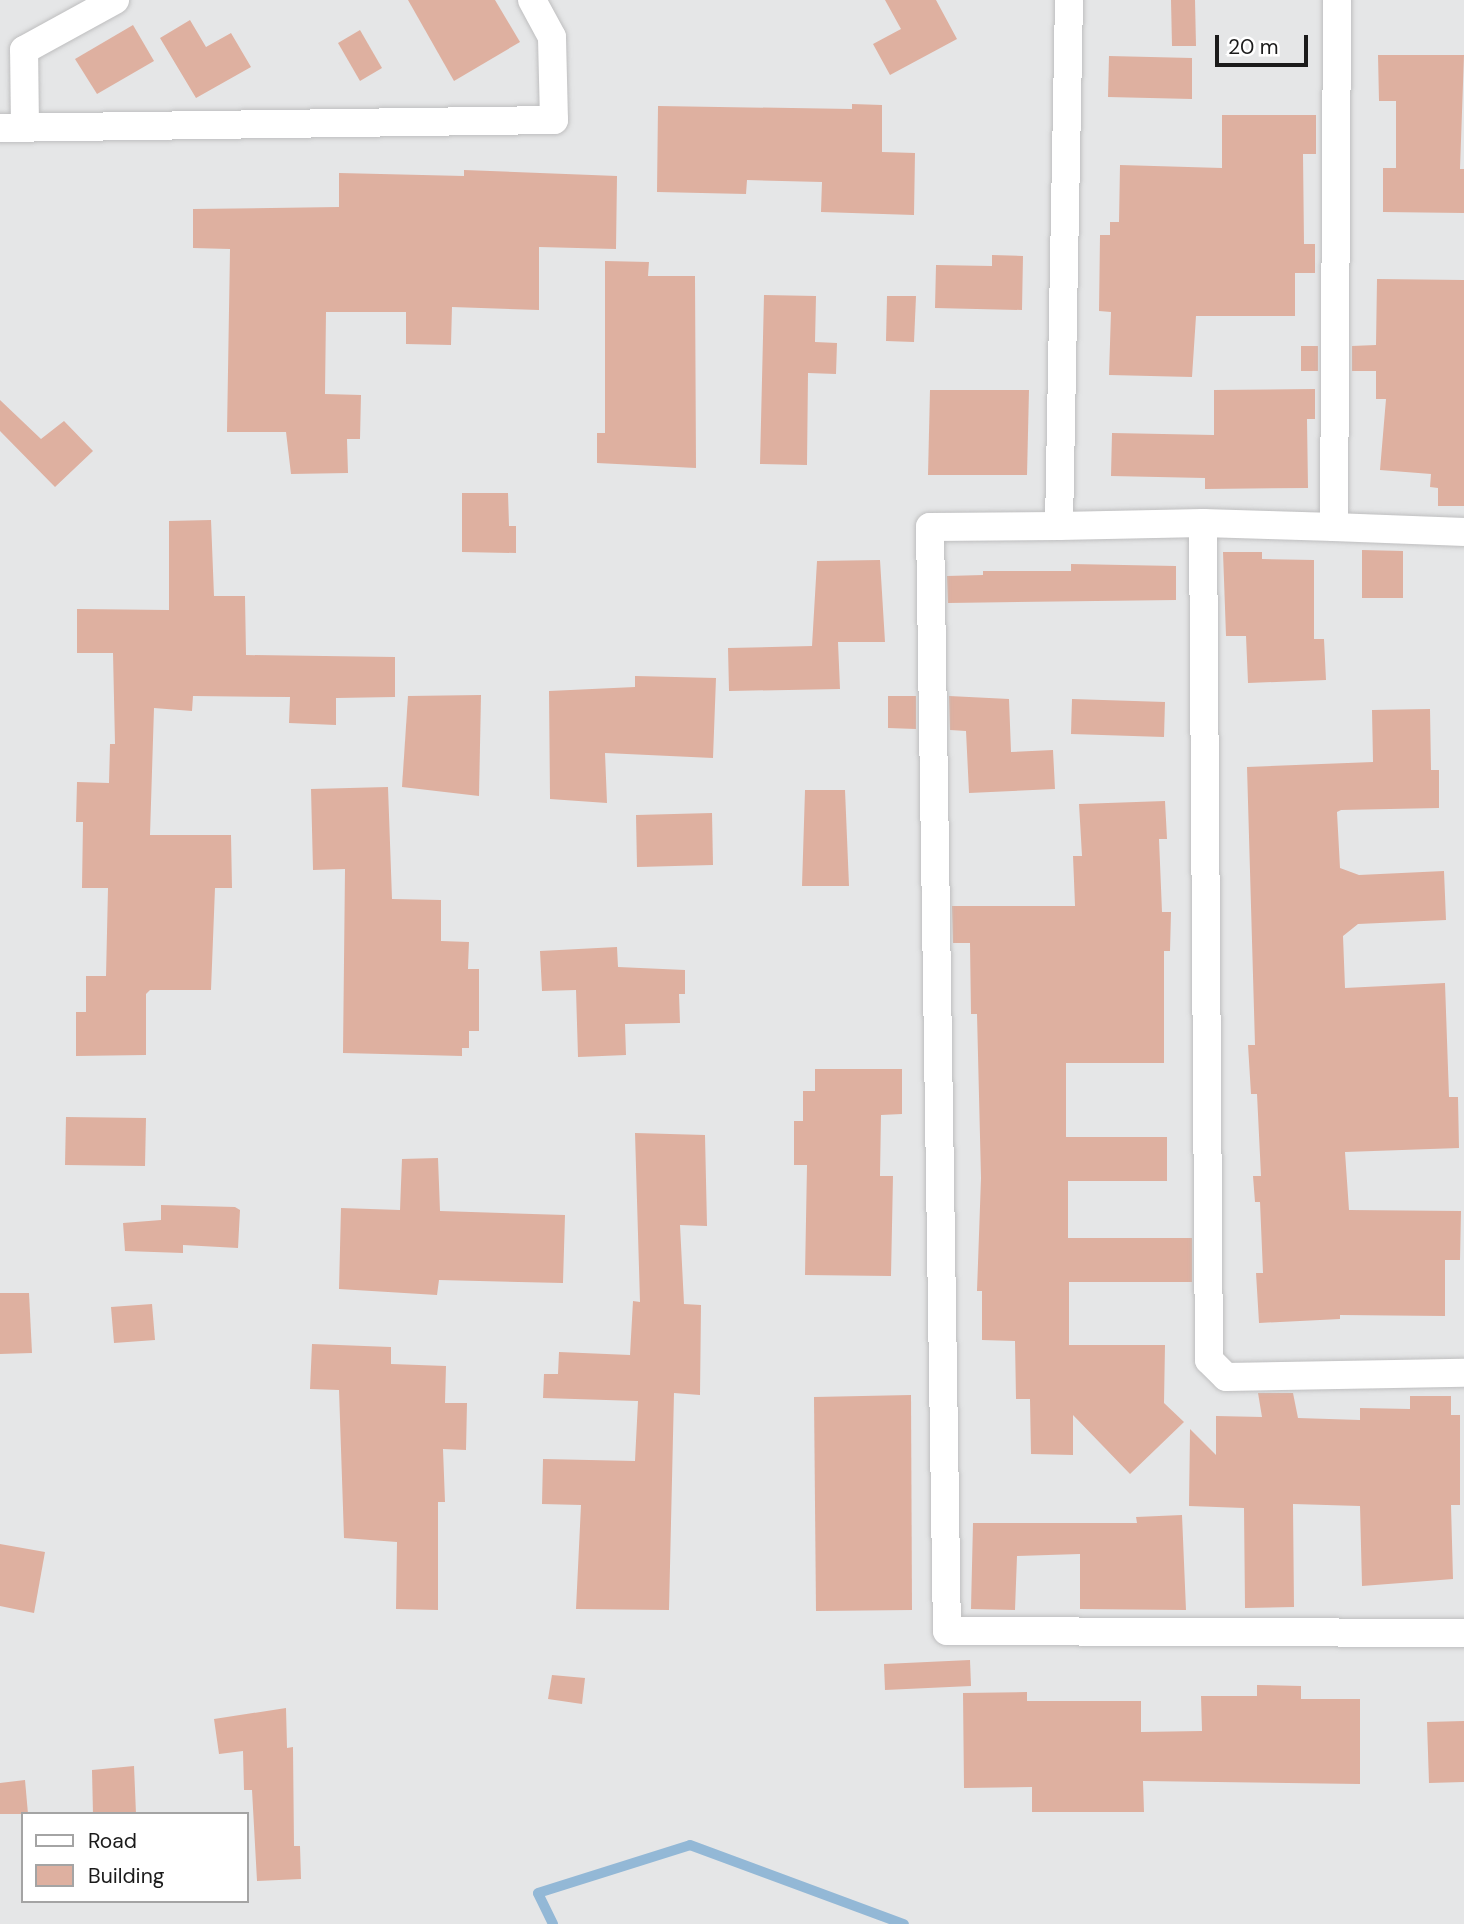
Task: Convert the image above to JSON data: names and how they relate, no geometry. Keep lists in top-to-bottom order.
{
  "legend": ["Road", "Building"],
  "scale_bar": "20 m"
}
